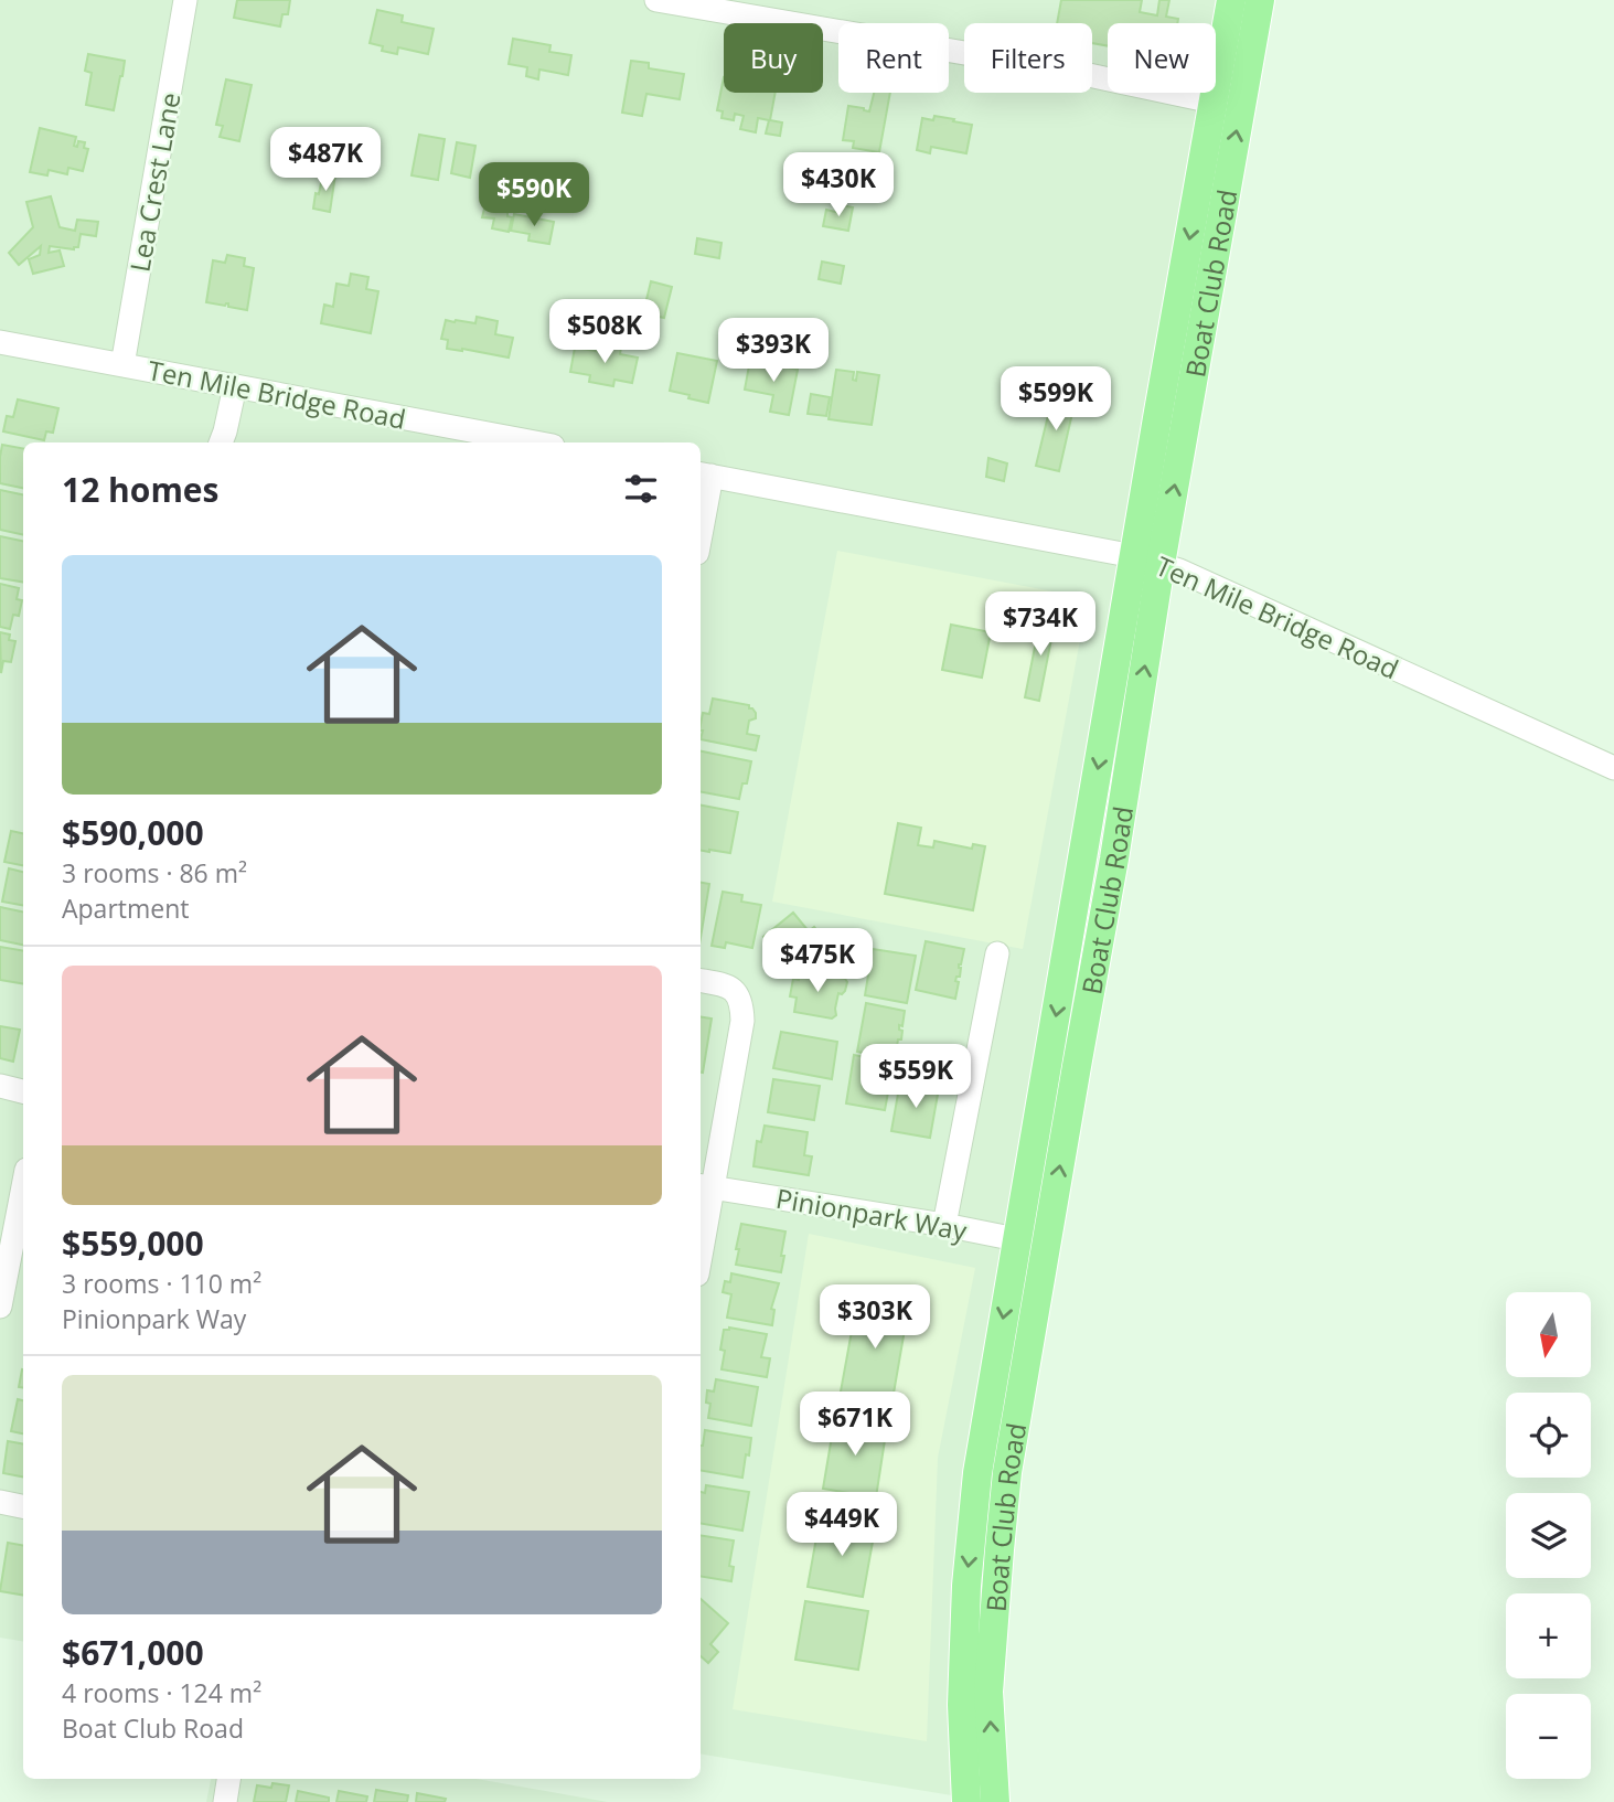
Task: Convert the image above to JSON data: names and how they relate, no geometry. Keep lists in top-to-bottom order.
{
  "streets": {
    "main road": ["Boat Club Road"],
    "street": ["Lea Crest Lane", "Ten Mile Bridge Road", "Pinionpark Way"]
  },
  "crossings": [
    ["Lea Crest Lane", "Ten Mile Bridge Road"],
    ["Boat Club Road", "Ten Mile Bridge Road"],
    ["Boat Club Road", "Pinionpark Way"]
  ],
  "north": "bottom",
  "page": {
    "chip": [
      "Buy",
      "Rent",
      "Filters",
      "New"
    ],
    "price": [
      "$487K",
      "$430K",
      "$590K",
      "$508K",
      "$393K",
      "$599K",
      "$734K",
      "$475K",
      "$559K",
      "$303K",
      "$671K",
      "$449K"
    ],
    "heading": "12 homes",
    "list": [
      {
        "name": "$590,000",
        "note": "3 rooms · 86 m² · Apartment"
      },
      {
        "name": "$559,000",
        "note": "3 rooms · 110 m² · Pinionpark Way"
      },
      {
        "name": "$671,000",
        "note": "4 rooms · 124 m² · Boat Club Road"
      }
    ],
    "map_buttons": ["+", "−"]
  }
}
